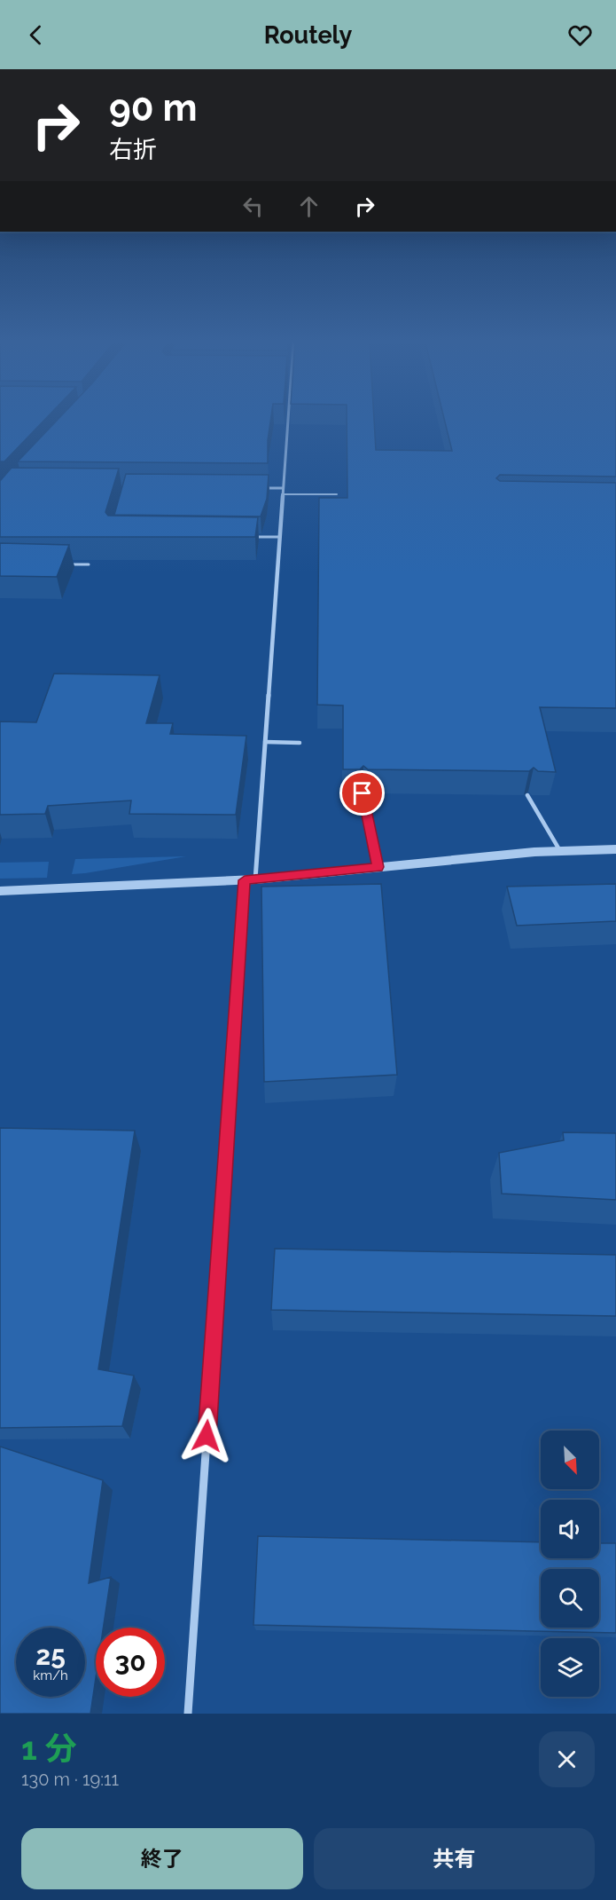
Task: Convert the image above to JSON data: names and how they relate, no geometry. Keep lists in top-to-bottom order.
{
  "north": "bottom right",
  "page": {
    "header": "Routely",
    "turn": ["90 m", "右折"],
    "speed": "25 km/h",
    "limit": "30",
    "heading": ["1 分", "130 m · 19:11"],
    "buttons": ["終了", "共有"]
  }
}
